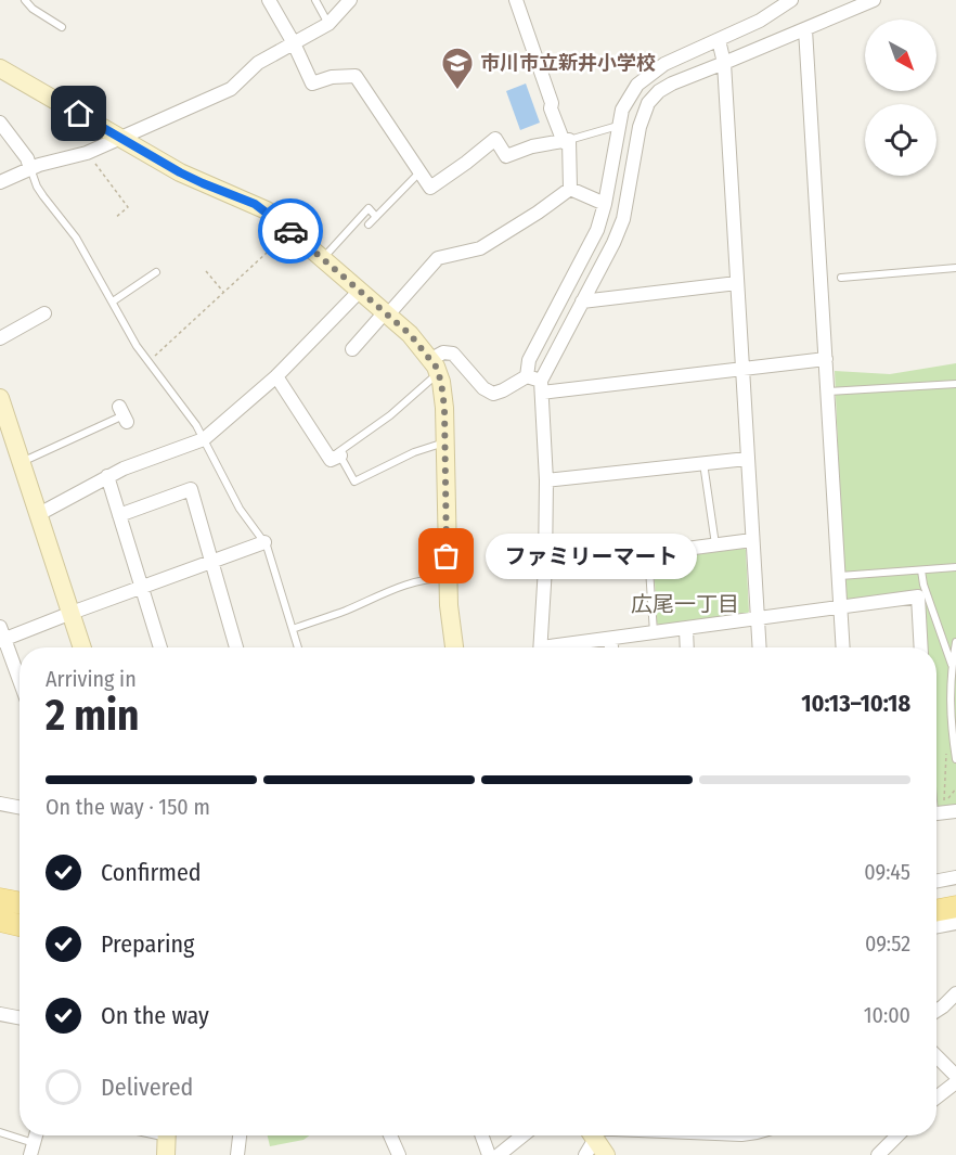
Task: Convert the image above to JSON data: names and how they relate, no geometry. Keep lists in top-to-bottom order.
{
  "districts": ["広尾一丁目"],
  "places": {
    "school or university": ["市川市立新井小学校"],
    "other": ["ファミリーマート"]
  },
  "north": "bottom right",
  "page": {
    "bubble": "ファミリーマート",
    "heading": ["2 min", "Arriving in", "10:13–10:18"],
    "bar": "On the way · 150 m",
    "list": [
      ["Confirmed", "09:45"],
      ["Preparing", "09:52"],
      ["On the way", "10:00"],
      "Delivered"
    ]
  }
}
